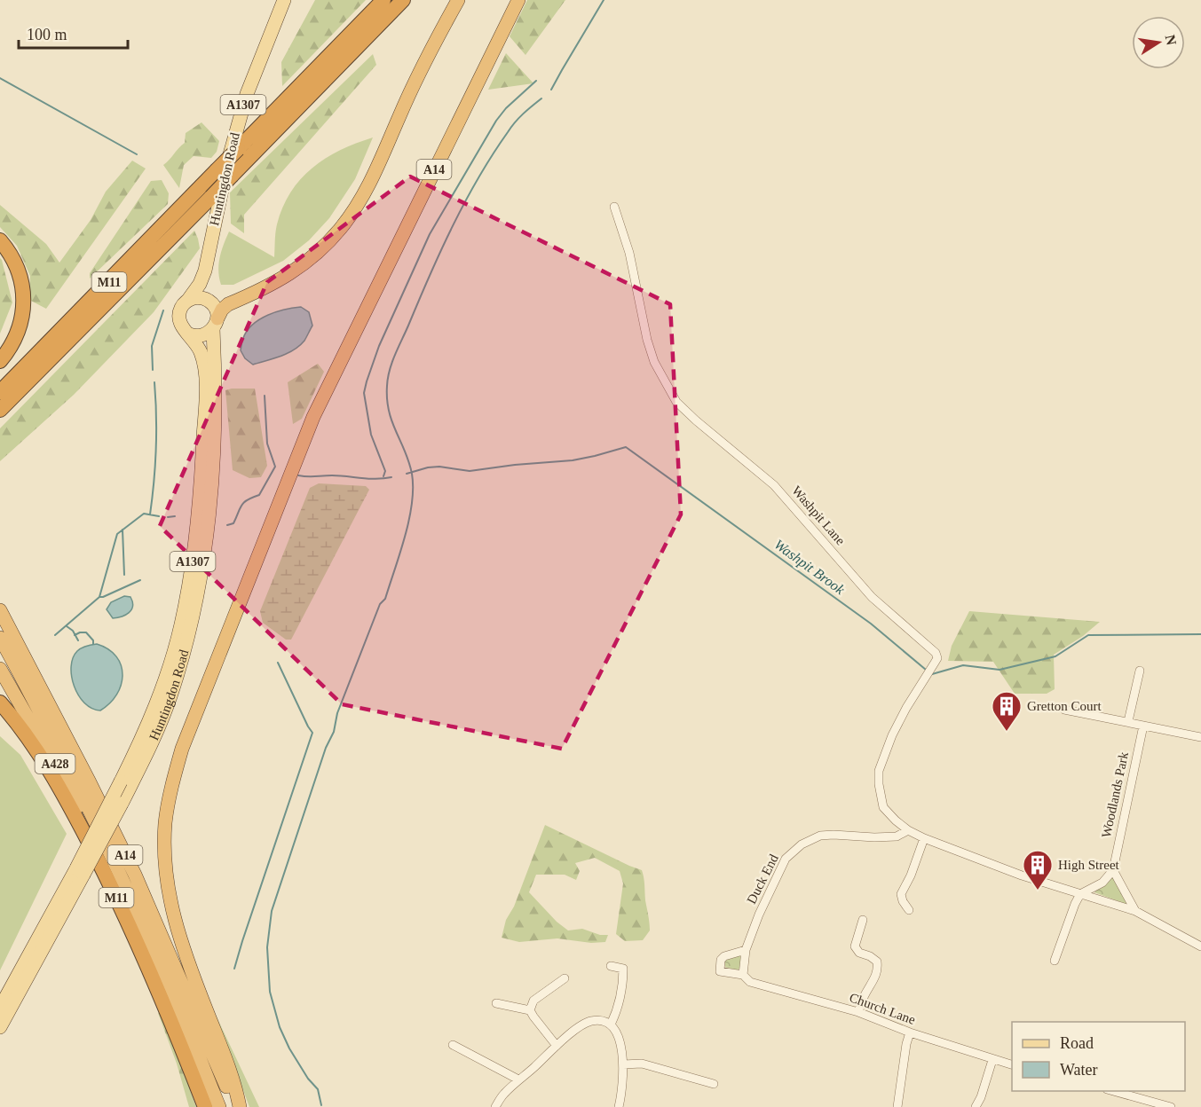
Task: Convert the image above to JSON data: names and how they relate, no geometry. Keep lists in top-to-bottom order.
{
  "streets": {
    "highway": ["A14", "M11", "A428"],
    "main road": ["A1307", "Huntingdon Road"],
    "street": [
      "Washpit Lane",
      "Woodlands Park",
      "Duck End",
      "Church Lane"
    ]
  },
  "crossings": [
    ["A14", "A428"],
    ["Washpit Lane", "Duck End"],
    ["Duck End", "Church Lane"]
  ],
  "water": ["Washpit Brook"],
  "places": {
    "building": ["Gretton Court", "High Street"]
  },
  "legend": ["Road", "Water"],
  "scale_bar": "100 m",
  "north": "right"
}
